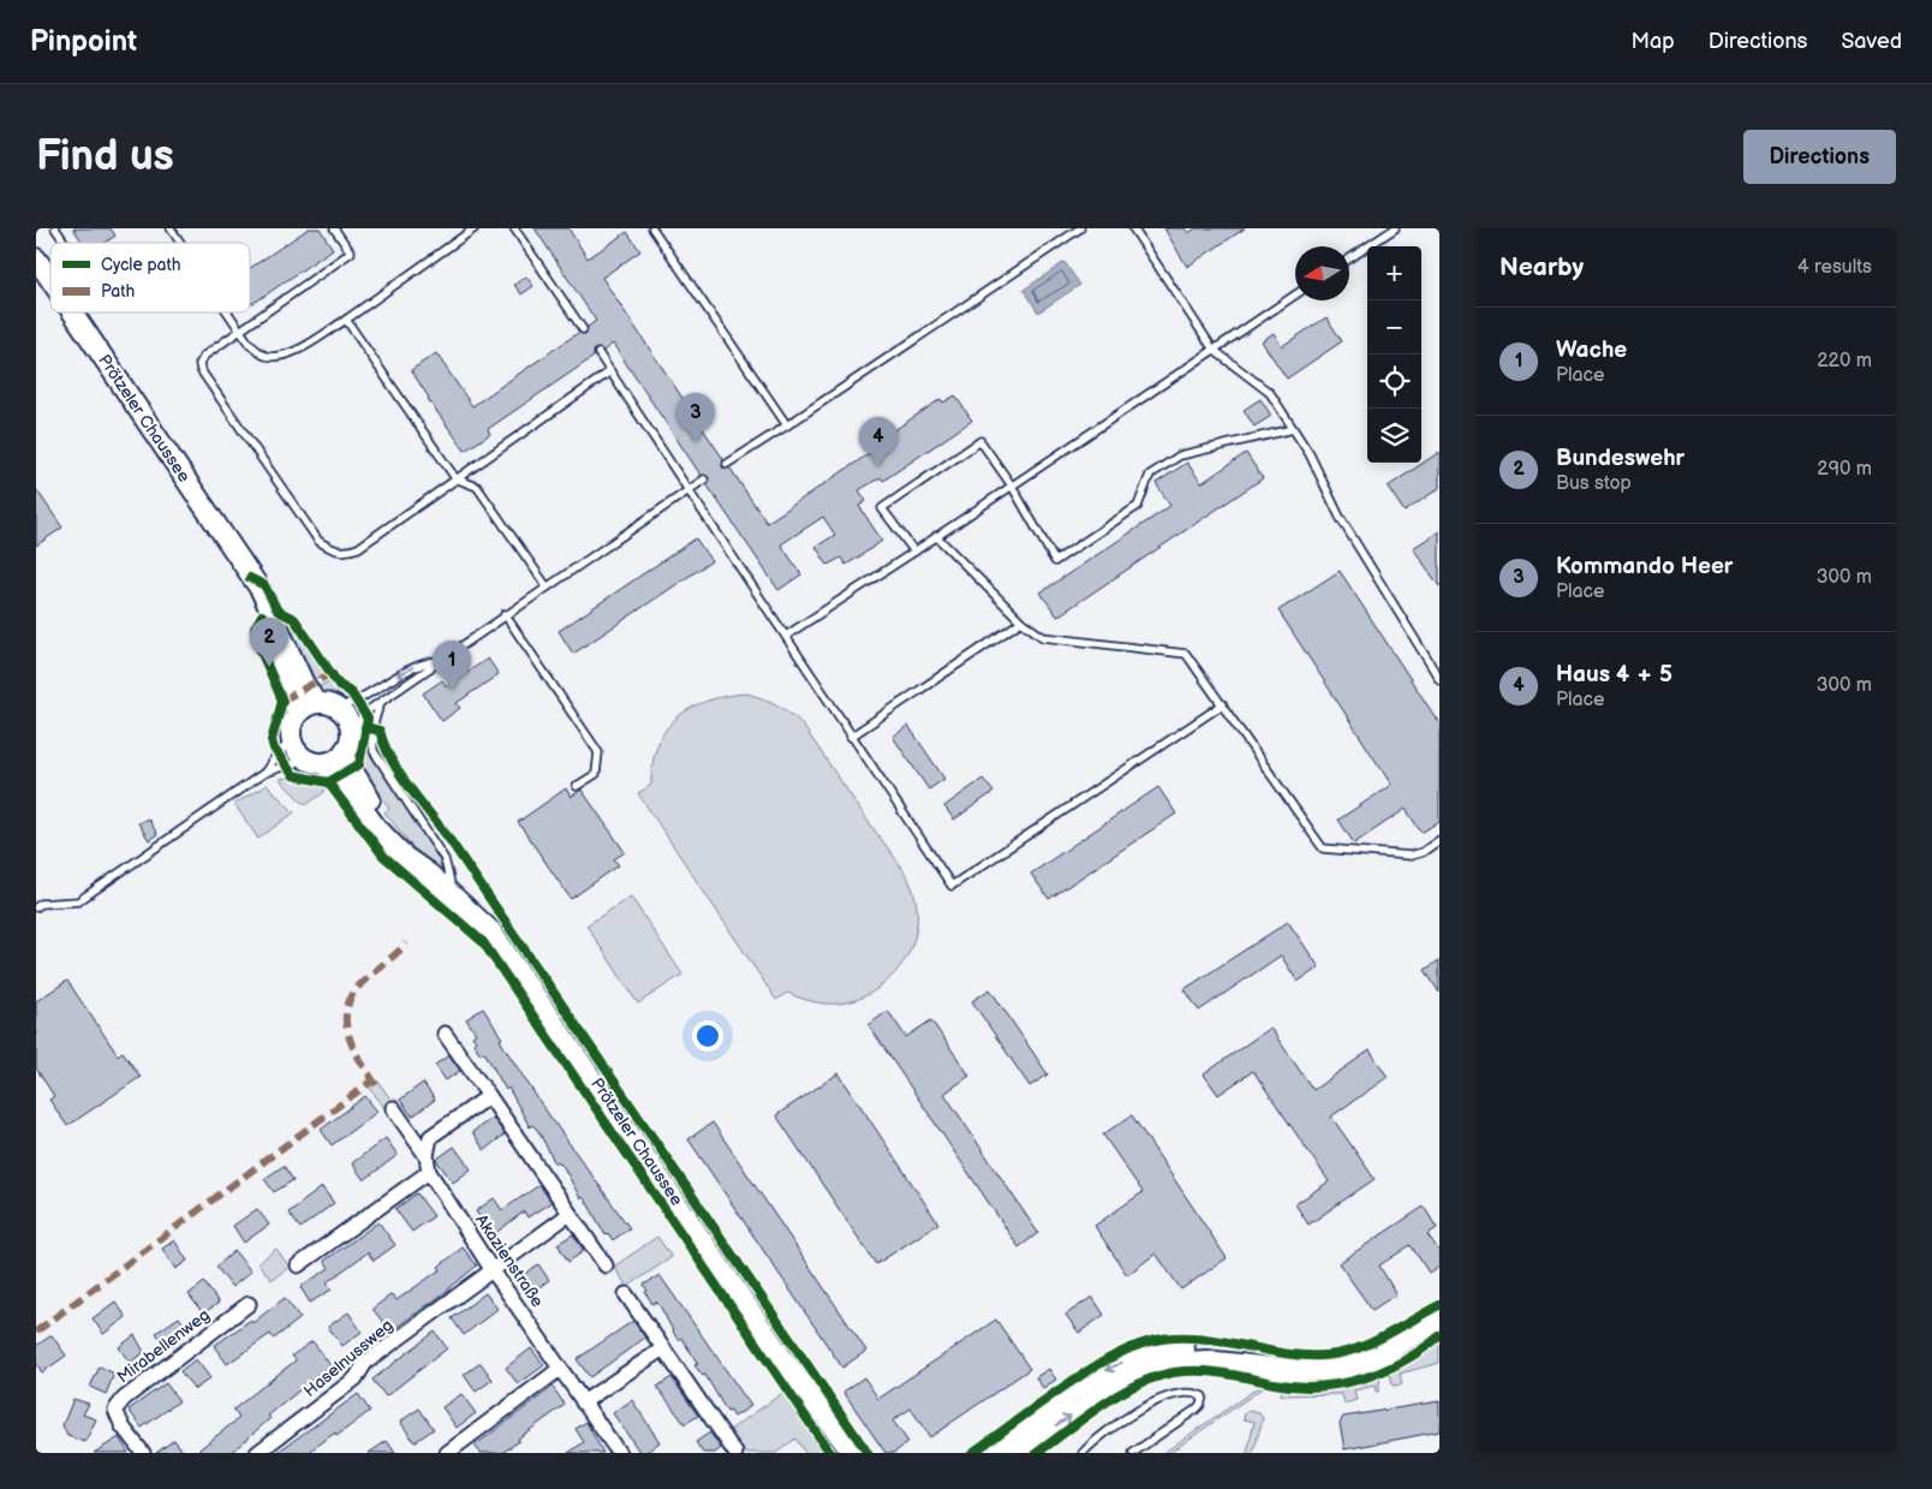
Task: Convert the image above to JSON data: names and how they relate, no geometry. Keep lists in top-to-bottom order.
{
  "streets": {
    "main road": ["Prötzeler Chaussee"],
    "street": ["Akazienstraße", "Mirabellenweg", "Haselnussweg"]
  },
  "crossings": [
    ["Akazienstraße", "Haselnussweg"]
  ],
  "legend": ["Cycle path", "Path"],
  "north": "left",
  "page": {
    "header": "Pinpoint",
    "nav": ["Map", "Directions", "Saved"],
    "buttons": "Directions",
    "title": "Find us",
    "heading": ["Nearby", "4 results"],
    "map_buttons": ["+", "−"],
    "list": [
      {
        "mark": "1",
        "name": "Wache",
        "note": "Place",
        "value": "220 m"
      },
      {
        "mark": "2",
        "name": "Bundeswehr",
        "note": "Bus stop",
        "value": "290 m"
      },
      {
        "mark": "3",
        "name": "Kommando Heer",
        "note": "Place",
        "value": "300 m"
      },
      {
        "mark": "4",
        "name": "Haus 4 + 5",
        "note": "Place",
        "value": "300 m"
      }
    ],
    "pins": [
      "3",
      "4",
      "2",
      "1"
    ]
  }
}
